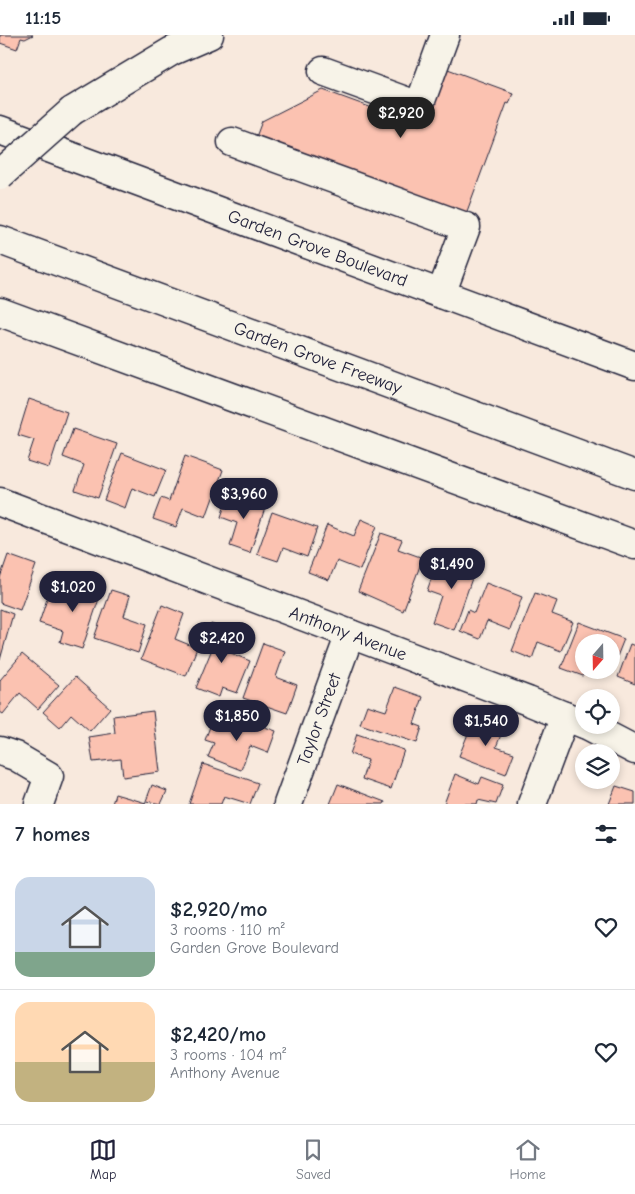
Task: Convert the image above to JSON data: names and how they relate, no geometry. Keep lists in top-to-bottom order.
{
  "streets": {
    "main road": [
      "Garden Grove Boulevard",
      "Garden Grove Freeway",
      "Anthony Avenue",
      "Taylor Street"
    ]
  },
  "crossings": [
    ["Anthony Avenue", "Taylor Street"]
  ],
  "north": "bottom",
  "page": {
    "status": "11:15",
    "price": [
      "$2,920",
      "$3,960",
      "$1,490",
      "$1,020",
      "$2,420",
      "$1,850",
      "$1,540"
    ],
    "heading": "7 homes",
    "list": [
      {
        "name": "$2,920/mo",
        "note": "3 rooms · 110 m² · Garden Grove Boulevard"
      },
      {
        "name": "$2,420/mo",
        "note": "3 rooms · 104 m² · Anthony Avenue"
      }
    ],
    "tabs": ["Map", "Saved", "Home"]
  }
}
